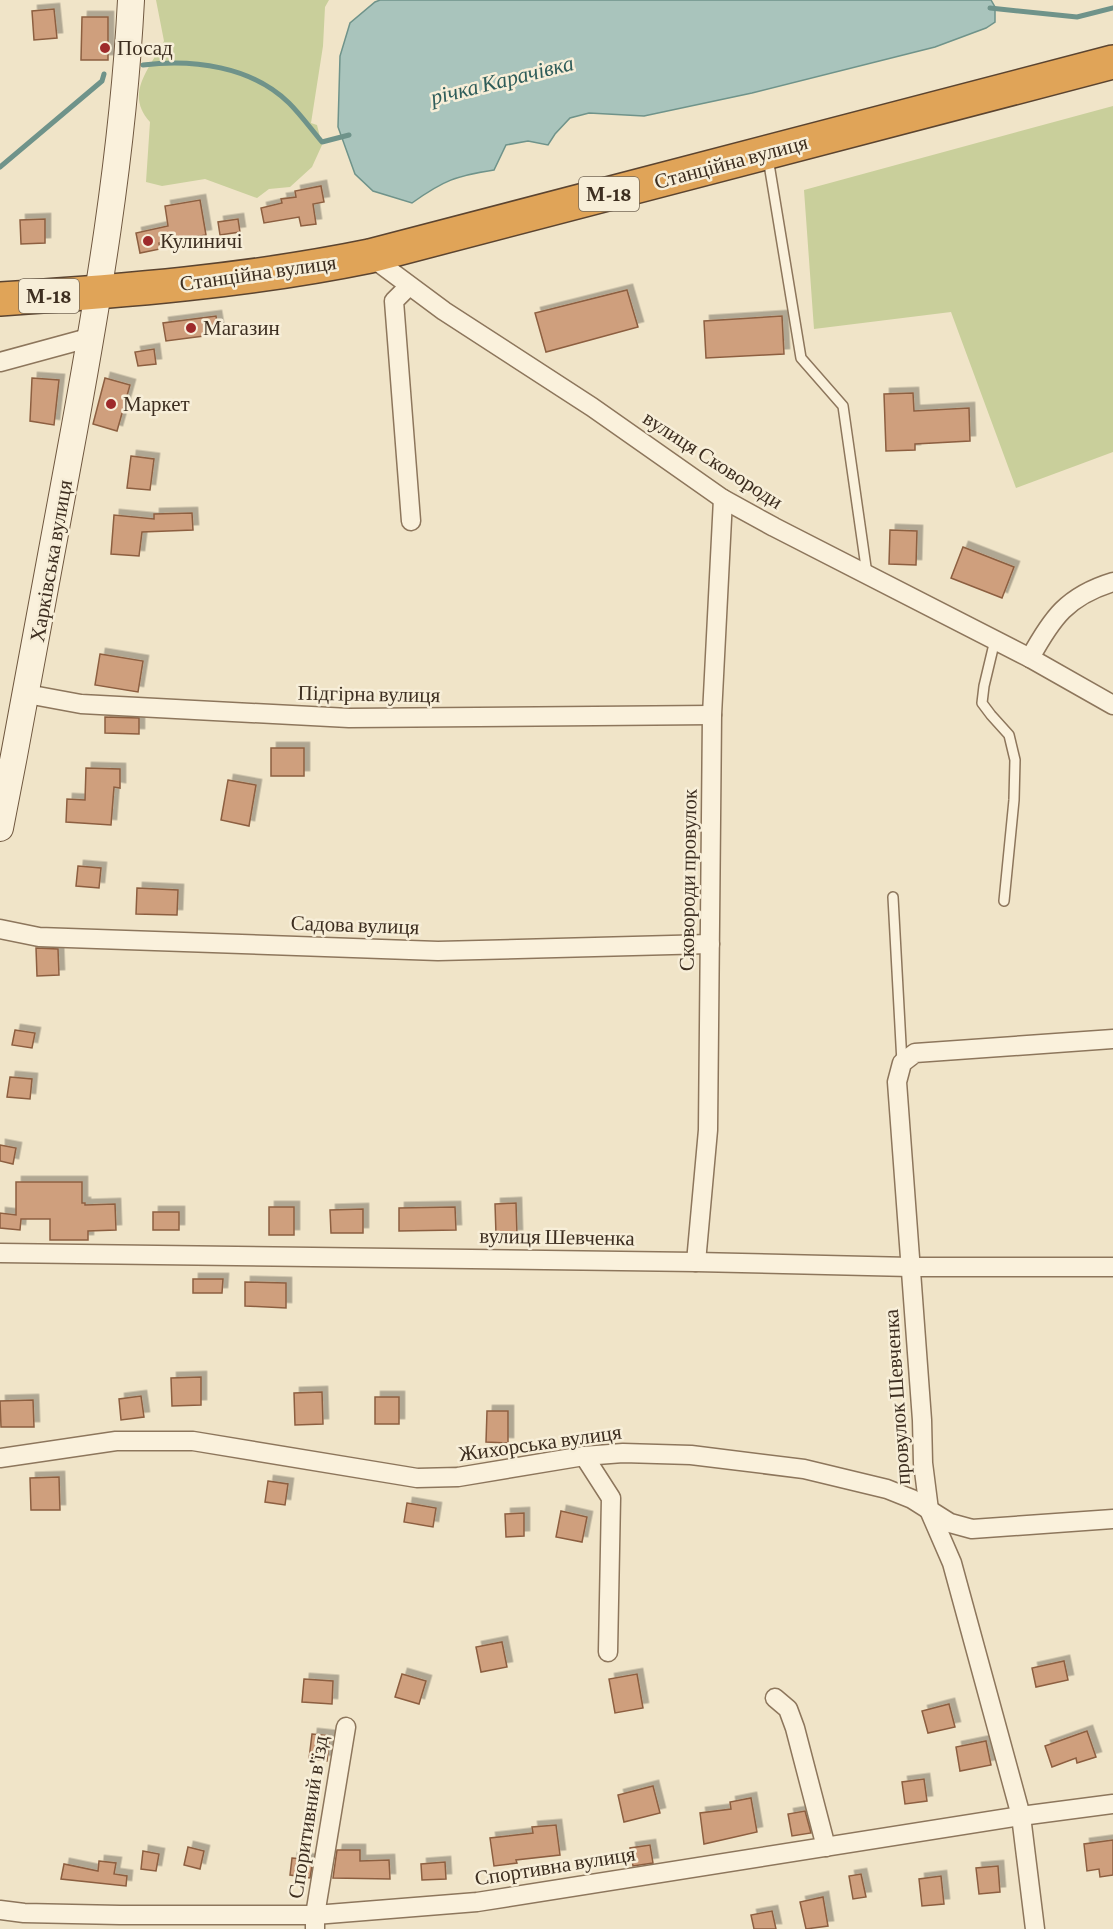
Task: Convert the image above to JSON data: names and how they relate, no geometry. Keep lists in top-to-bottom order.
{
  "streets": {
    "highway": ["Станційна вулиця", "М-18"],
    "main road": ["Харківська вулиця"],
    "street": [
      "вулиця Сковороди",
      "Підгірна вулиця",
      "Сковороди провулок",
      "Садова вулиця",
      "вулиця Шевченка",
      "провулок Шевченка",
      "Жихорська вулиця",
      "Споритивний в'їзд",
      "Спортивна вулиця"
    ]
  },
  "crossings": [
    ["Станційна вулиця", "М-18"],
    ["Станційна вулиця", "вулиця Сковороди"],
    ["Станційна вулиця", "Харківська вулиця"],
    ["М-18", "Харківська вулиця"],
    ["вулиця Сковороди", "Сковороди провулок"],
    ["Харківська вулиця", "Підгірна вулиця"],
    ["Підгірна вулиця", "Сковороди провулок"],
    ["Сковороди провулок", "Садова вулиця"],
    ["Сковороди провулок", "вулиця Шевченка"],
    ["вулиця Шевченка", "провулок Шевченка"],
    ["провулок Шевченка", "Жихорська вулиця"],
    ["провулок Шевченка", "Спортивна вулиця"],
    ["Споритивний в'їзд", "Спортивна вулиця"]
  ],
  "water": ["річка Карачівка"],
  "places": [
    "Посад",
    "Кулиничі",
    "Магазин",
    "Маркет"
  ]
}
